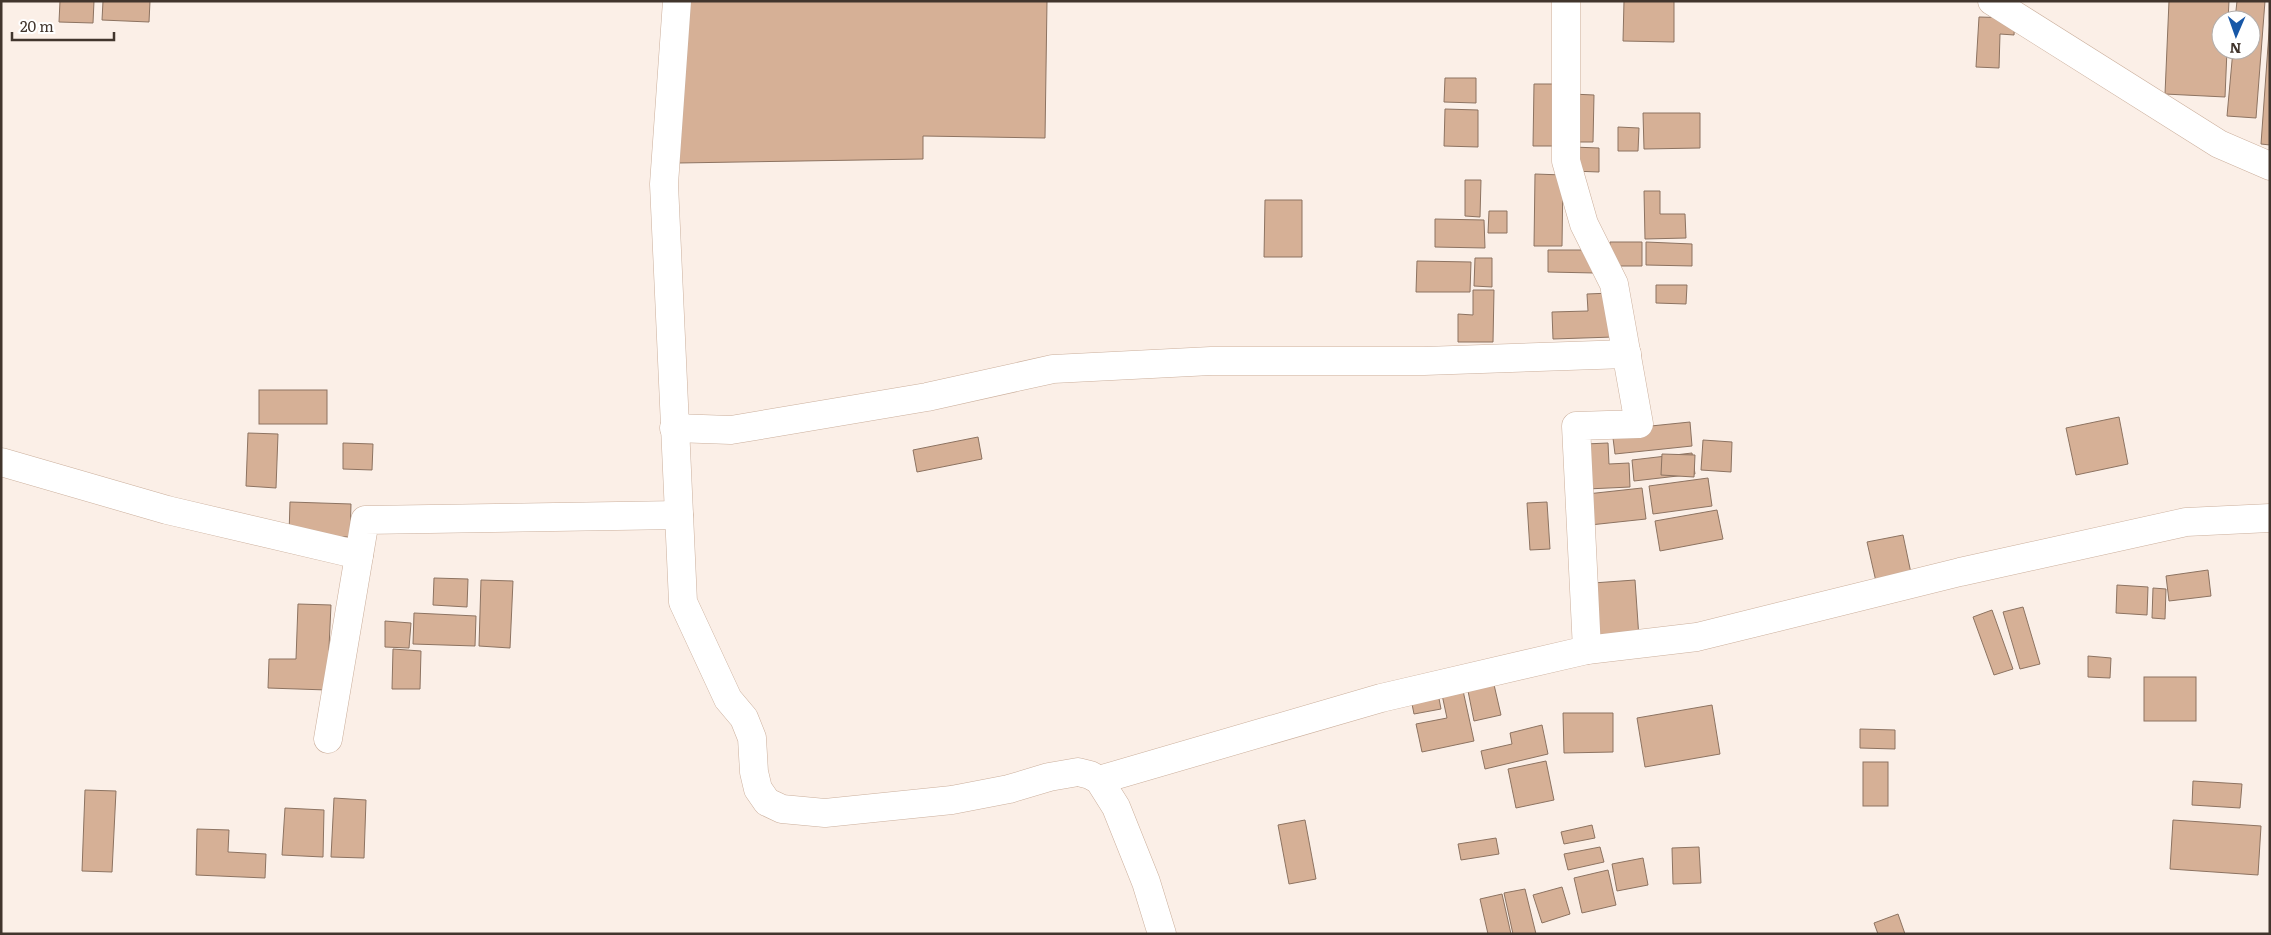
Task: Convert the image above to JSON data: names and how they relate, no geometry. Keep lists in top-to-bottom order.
{
  "scale_bar": "20 m",
  "north": "bottom"
}
